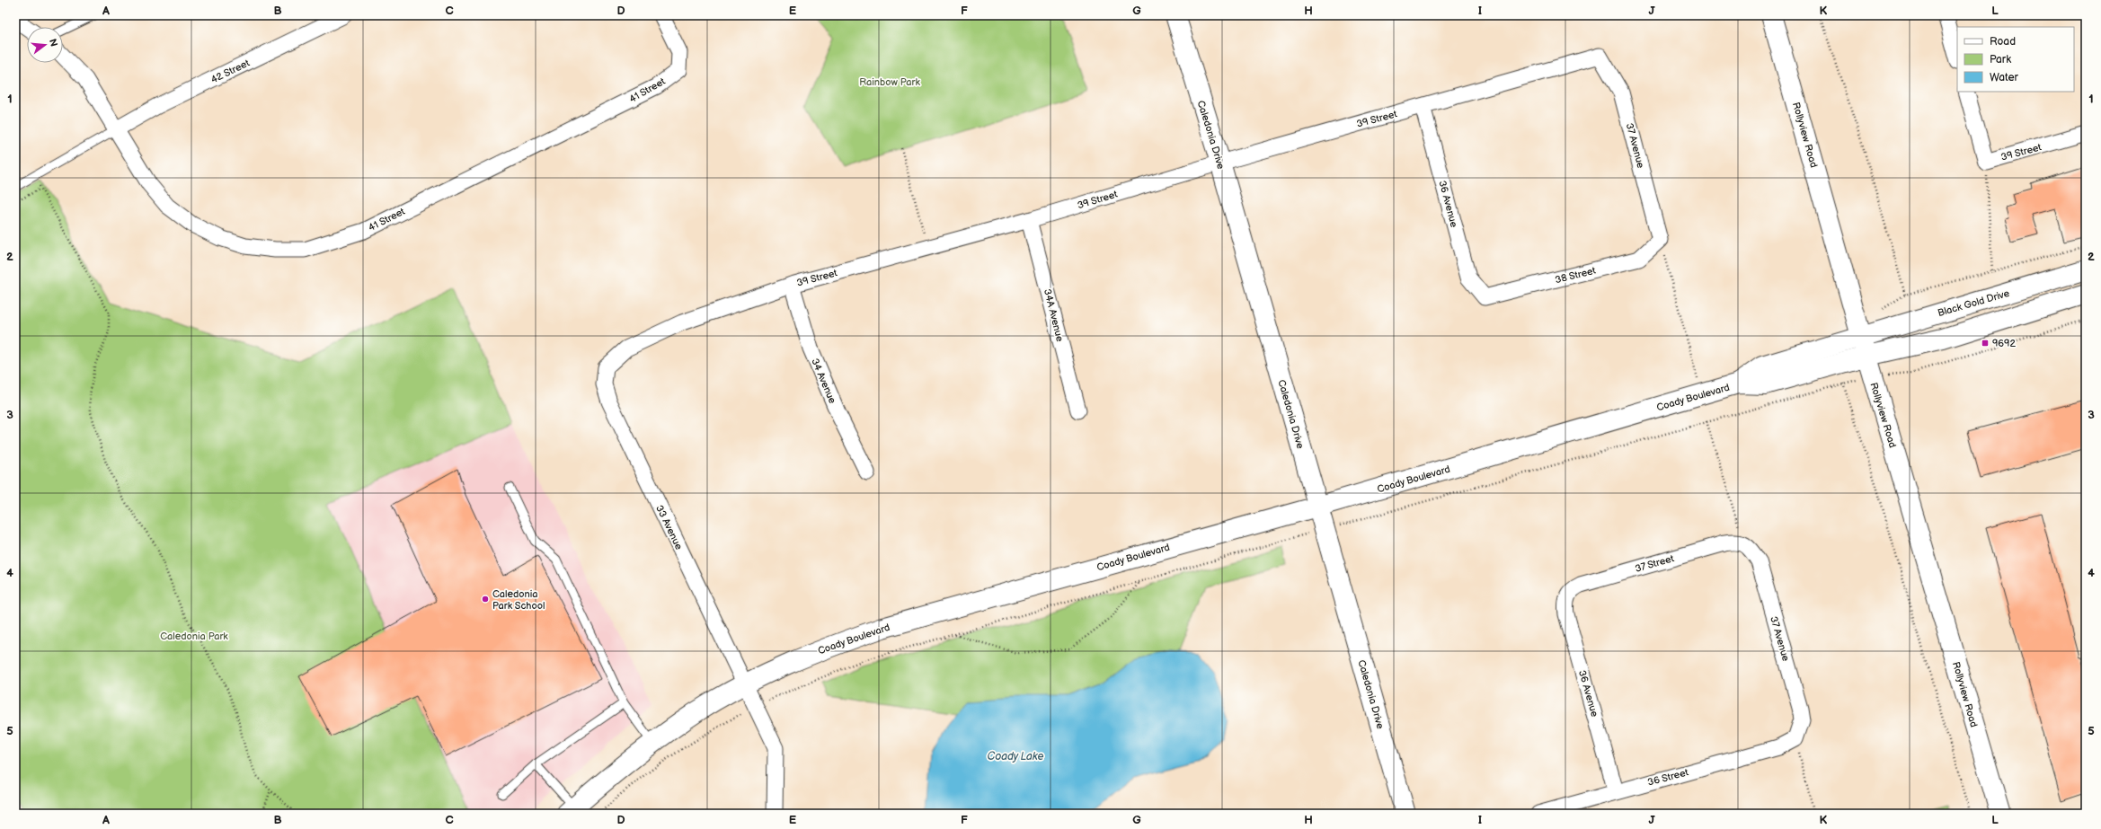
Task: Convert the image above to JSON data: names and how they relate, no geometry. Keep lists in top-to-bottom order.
{
  "streets": {
    "main road": [
      "Caledonia Drive",
      "Rollyview Road",
      "Black Gold Drive",
      "Coady Boulevard"
    ],
    "street": [
      "42 Street",
      "41 Street",
      "39 Street",
      "37 Avenue",
      "36 Avenue",
      "38 Street",
      "34A Avenue",
      "34 Avenue",
      "33 Avenue",
      "37 Street",
      "36 Street"
    ]
  },
  "crossings": [
    ["42 Street", "41 Street"],
    ["39 Street", "Caledonia Drive"],
    ["39 Street", "37 Avenue"],
    ["39 Street", "36 Avenue"],
    ["39 Street", "34A Avenue"],
    ["39 Street", "34 Avenue"],
    ["39 Street", "33 Avenue"],
    ["Caledonia Drive", "Coady Boulevard"],
    ["Rollyview Road", "Black Gold Drive"],
    ["Rollyview Road", "Coady Boulevard"],
    ["37 Avenue", "38 Street"],
    ["37 Avenue", "37 Street"],
    ["37 Avenue", "36 Street"],
    ["36 Avenue", "38 Street"],
    ["36 Avenue", "37 Street"],
    ["36 Avenue", "36 Street"],
    ["Black Gold Drive", "Coady Boulevard"],
    ["Coady Boulevard", "33 Avenue"]
  ],
  "water": ["Coady Lake"],
  "parks": ["Rainbow Park", "Caledonia Park"],
  "places": {
    "transit": ["9692"],
    "other": ["Caledonia Park School"]
  },
  "legend": ["Road", "Park", "Water"],
  "north": "right",
  "grid": {
    "columns": [
      "A",
      "B",
      "C",
      "D",
      "E",
      "F",
      "G",
      "H",
      "I",
      "J",
      "K",
      "L"
    ],
    "rows": [
      "1",
      "2",
      "3",
      "4",
      "5"
    ]
  }
}
